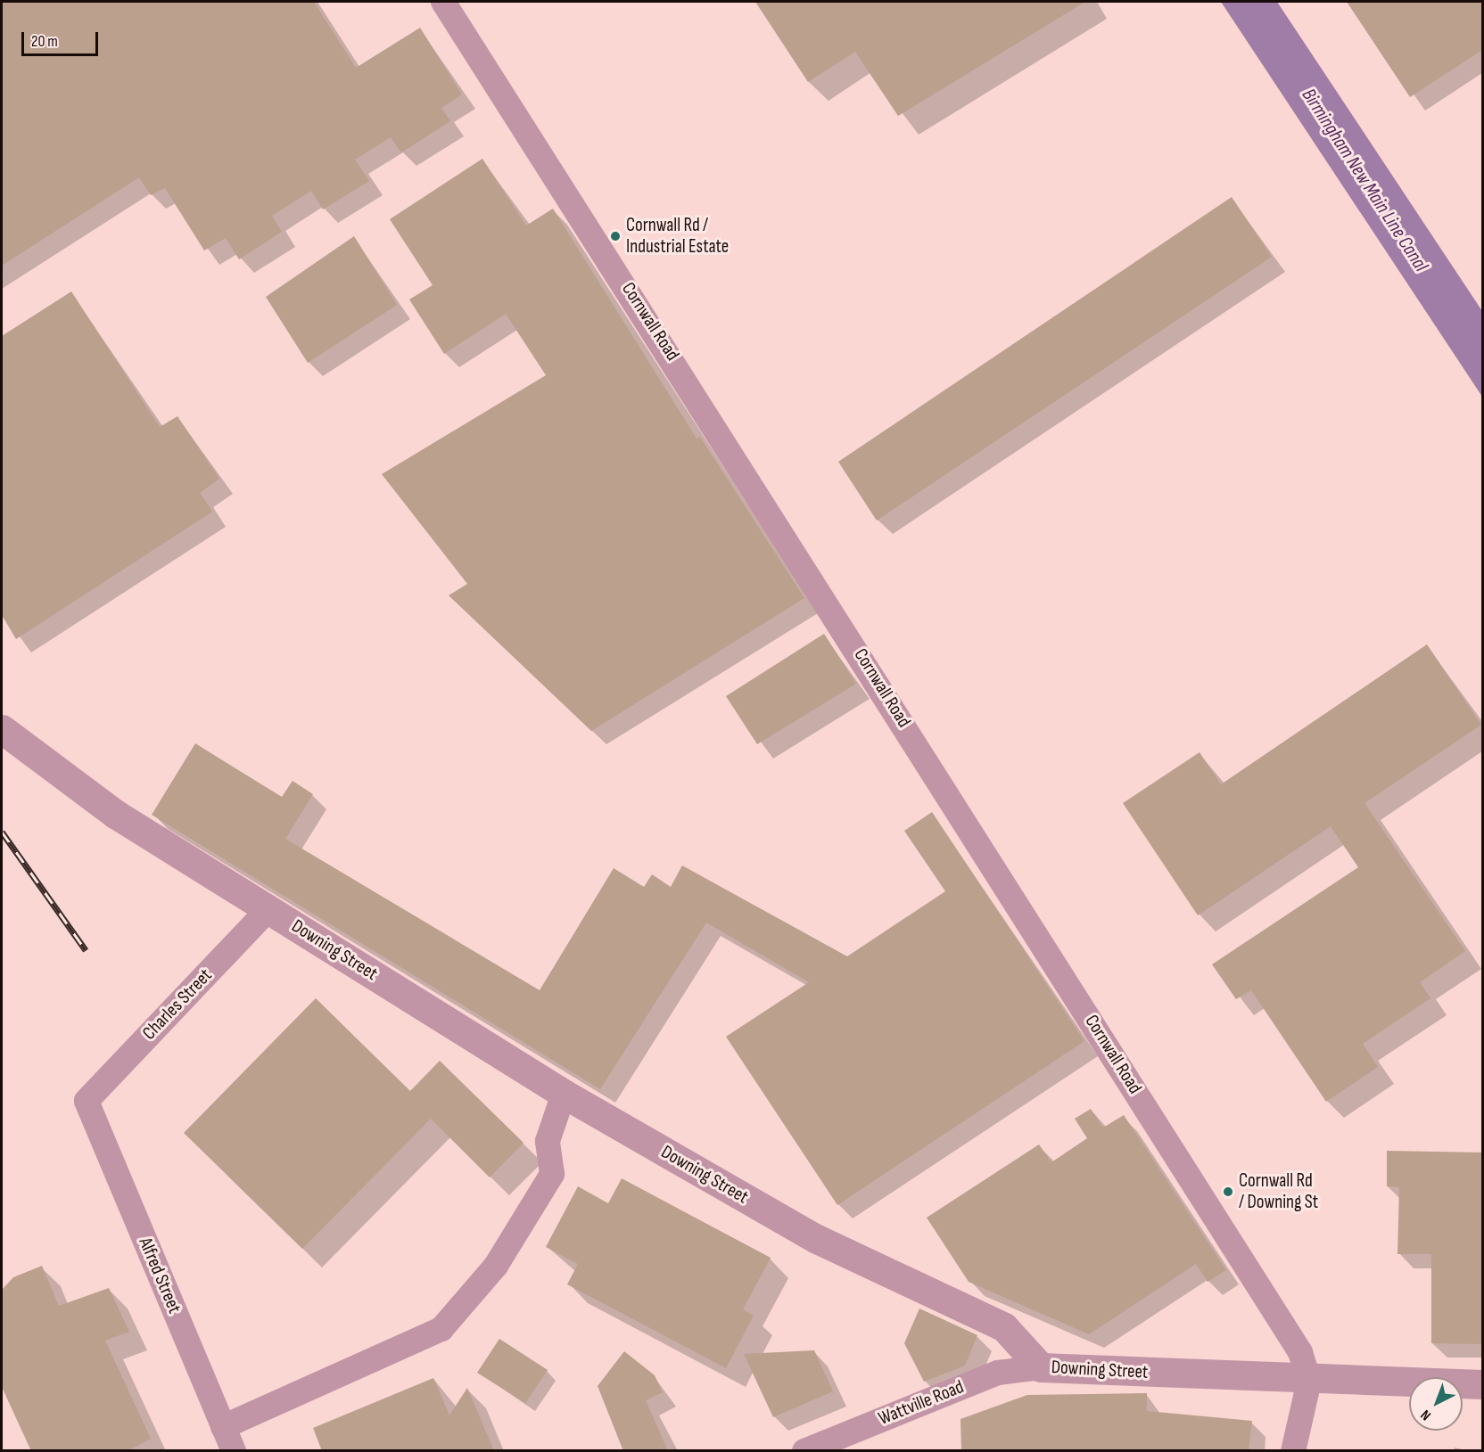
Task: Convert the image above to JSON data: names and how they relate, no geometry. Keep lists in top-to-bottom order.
{
  "streets": {
    "street": [
      "Cornwall Road",
      "Downing Street",
      "Charles Street",
      "Alfred Street",
      "Wattville Road"
    ]
  },
  "crossings": [
    ["Cornwall Road", "Downing Street"],
    ["Downing Street", "Charles Street"],
    ["Downing Street", "Wattville Road"],
    ["Charles Street", "Alfred Street"]
  ],
  "water": ["Birmingham New Main Line Canal"],
  "places": ["Cornwall Rd / Industrial Estate", "Cornwall Rd / Downing St"],
  "scale_bar": "20 m",
  "north": "bottom left"
}
